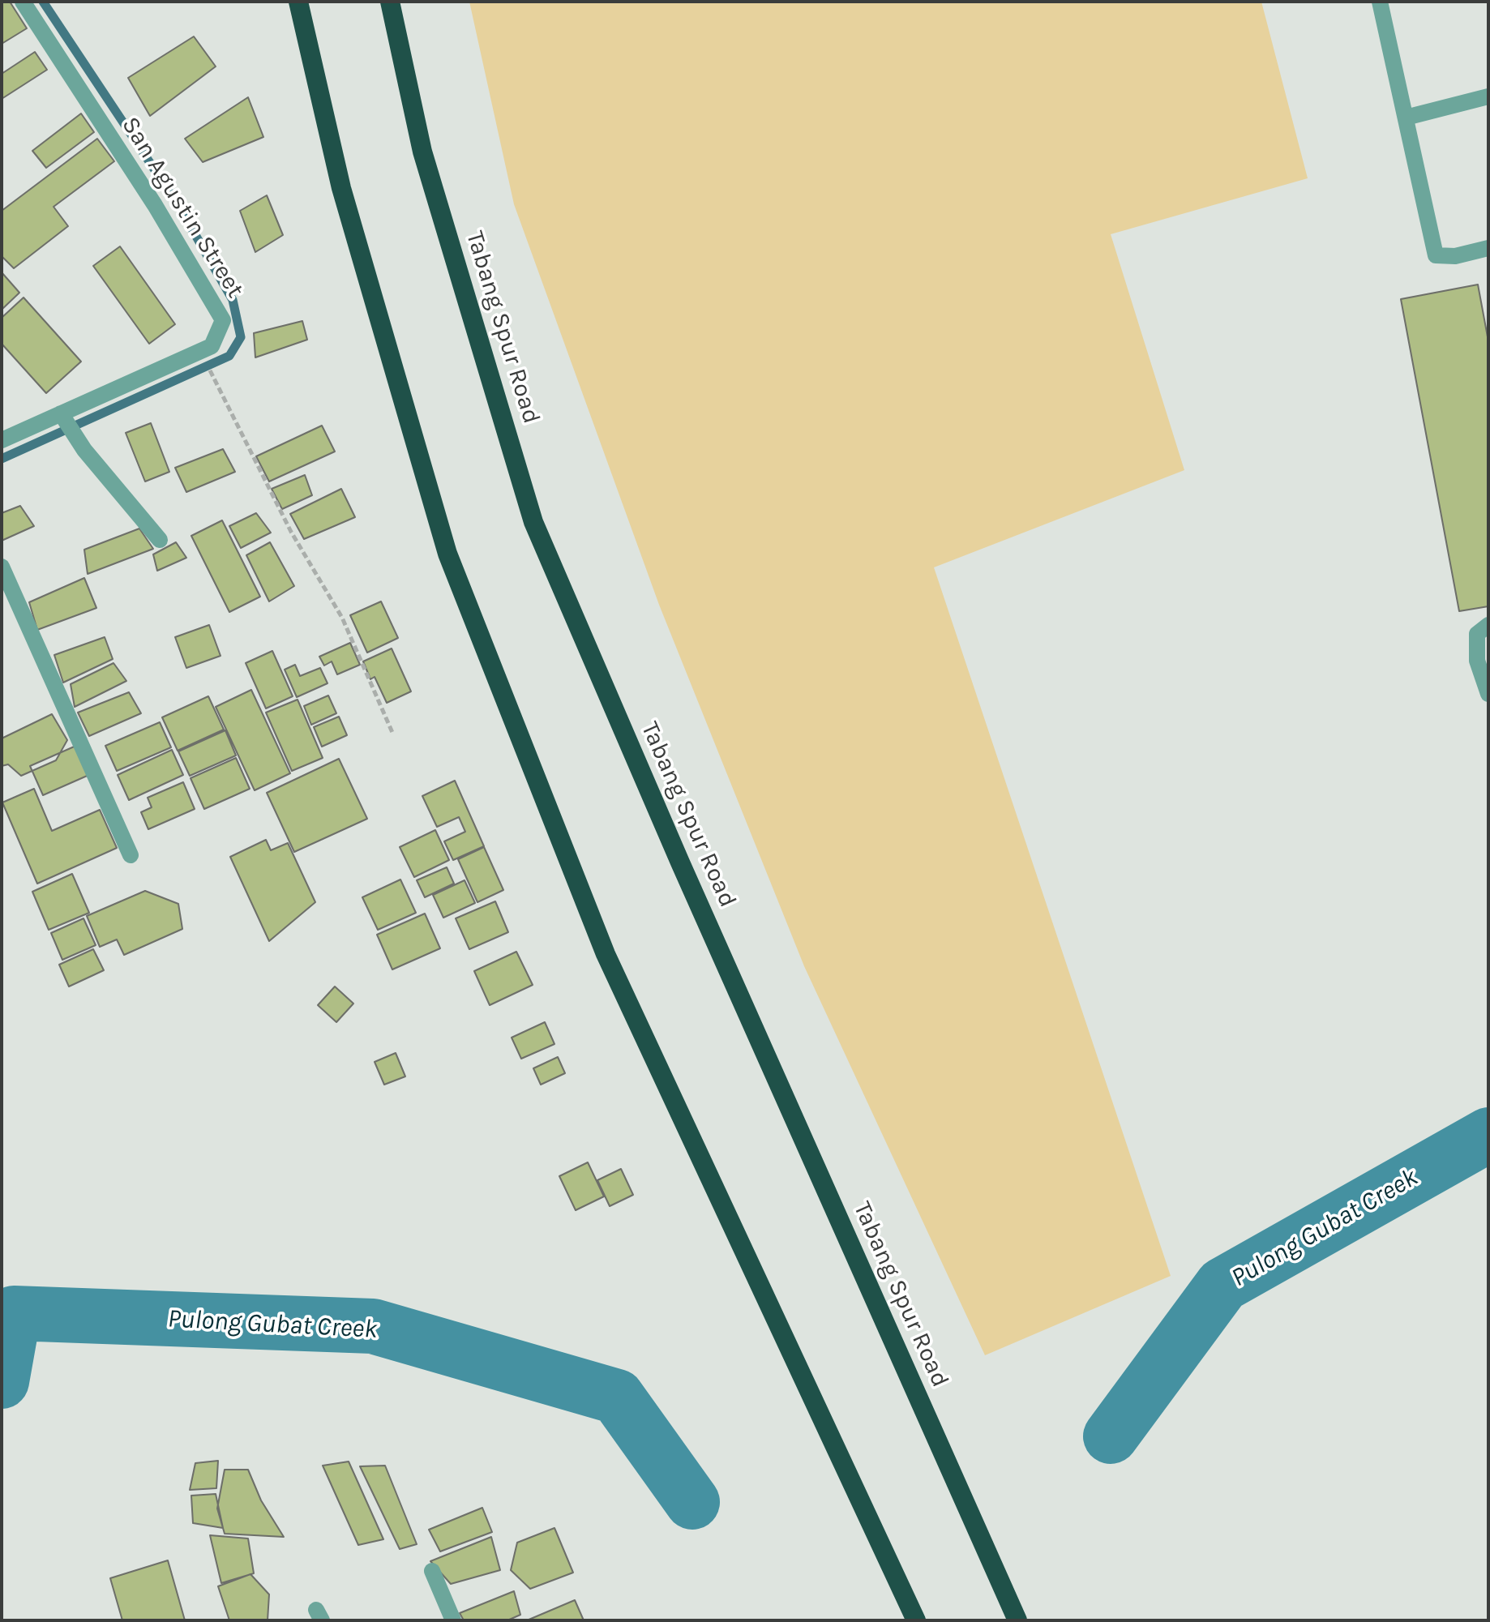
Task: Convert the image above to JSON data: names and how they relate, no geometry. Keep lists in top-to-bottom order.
{
  "streets": {
    "highway": ["Tabang Spur Road"],
    "street": ["San Agustin Street"]
  },
  "water": ["Pulong Gubat Creek"]
}
